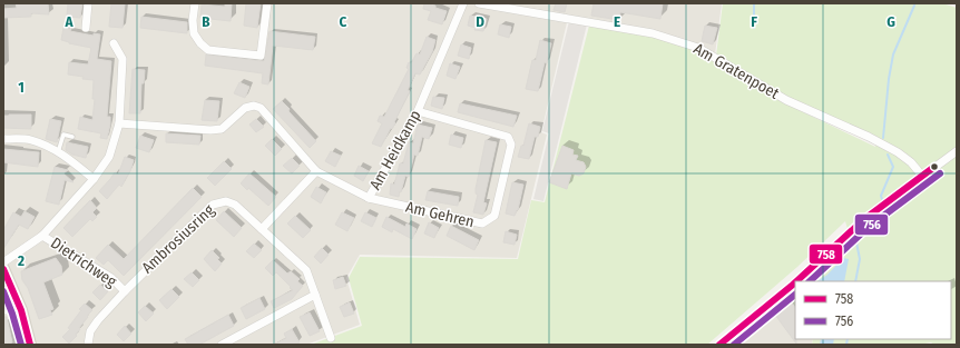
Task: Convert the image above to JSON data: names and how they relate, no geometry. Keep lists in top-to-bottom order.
{
  "streets": {
    "street": [
      "Am Gratenpoet",
      "Am Heidkamp",
      "Am Gehren",
      "Ambrosiusring",
      "Dietrichweg"
    ]
  },
  "crossings": [
    ["Am Heidkamp", "Am Gehren"],
    ["Ambrosiusring", "Dietrichweg"]
  ],
  "lines": ["transit line 758", "transit line 756"],
  "legend": ["758", "756"],
  "grid": {
    "columns": [
      "A",
      "B",
      "C",
      "D",
      "E",
      "F",
      "G"
    ],
    "rows": ["1", "2"]
  }
}
